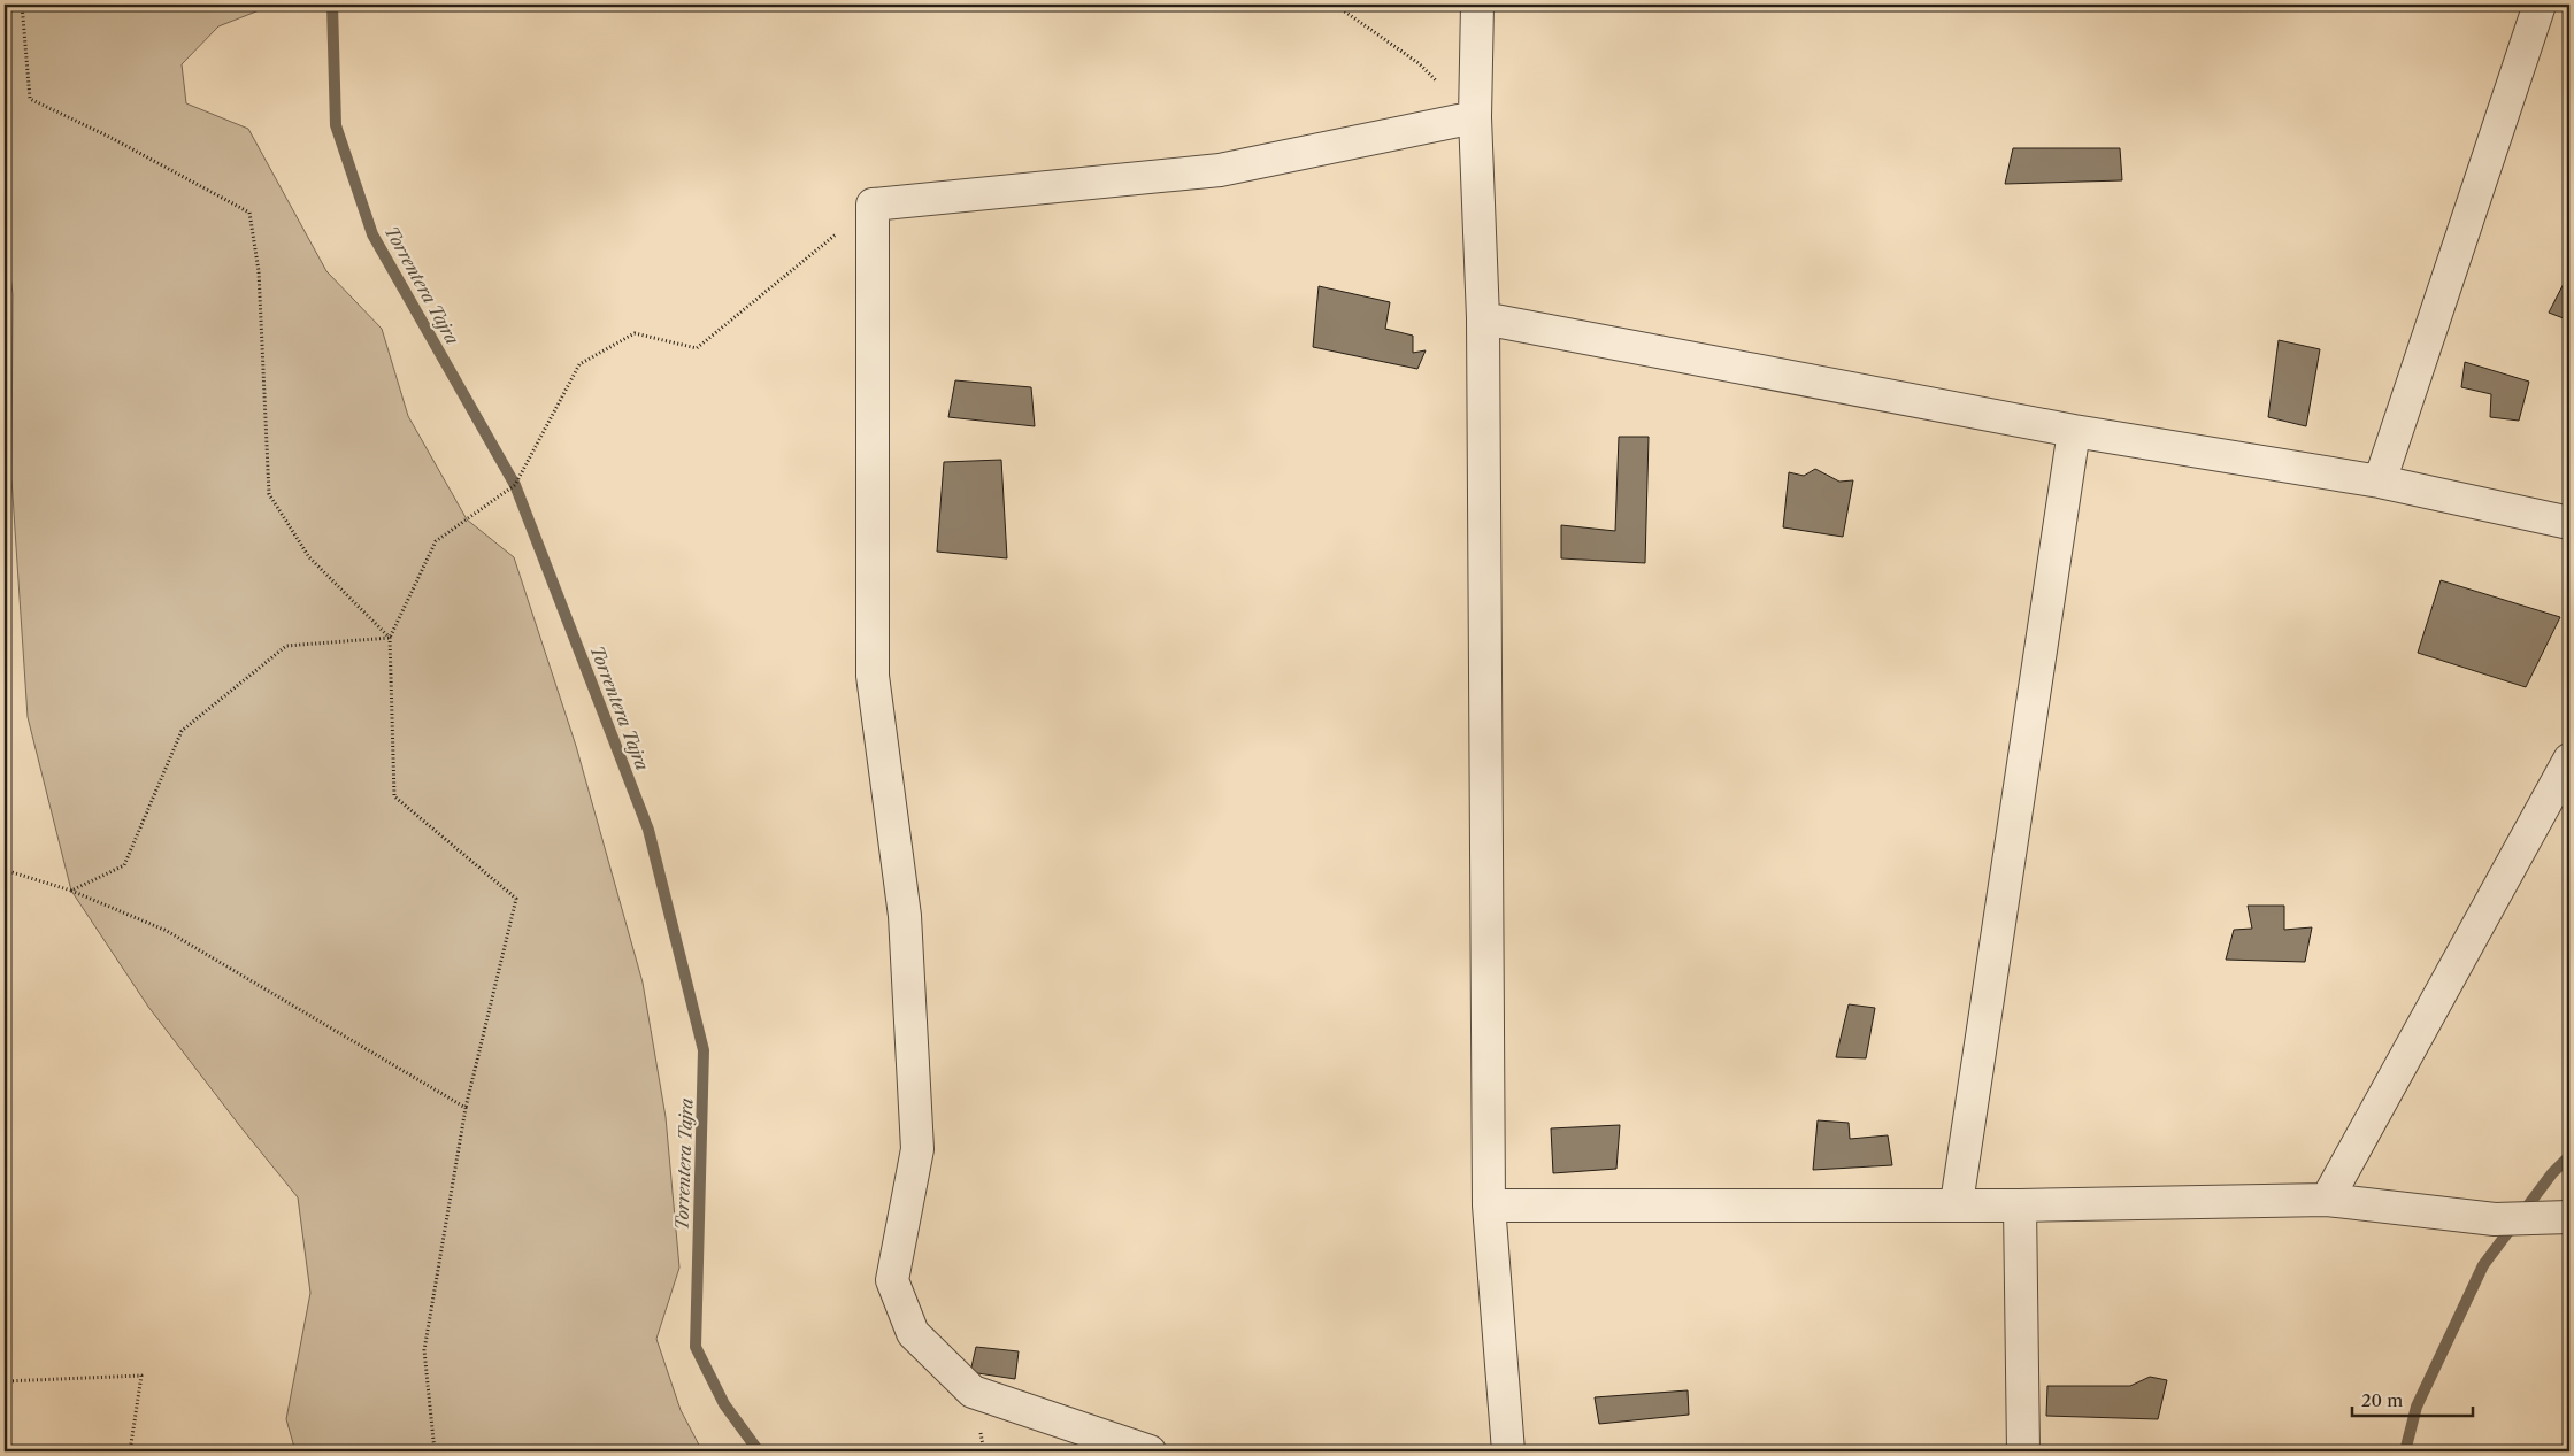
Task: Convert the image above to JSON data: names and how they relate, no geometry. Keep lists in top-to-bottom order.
{
  "water": ["Torrentera Tajra"],
  "scale_bar": "20 m"
}
